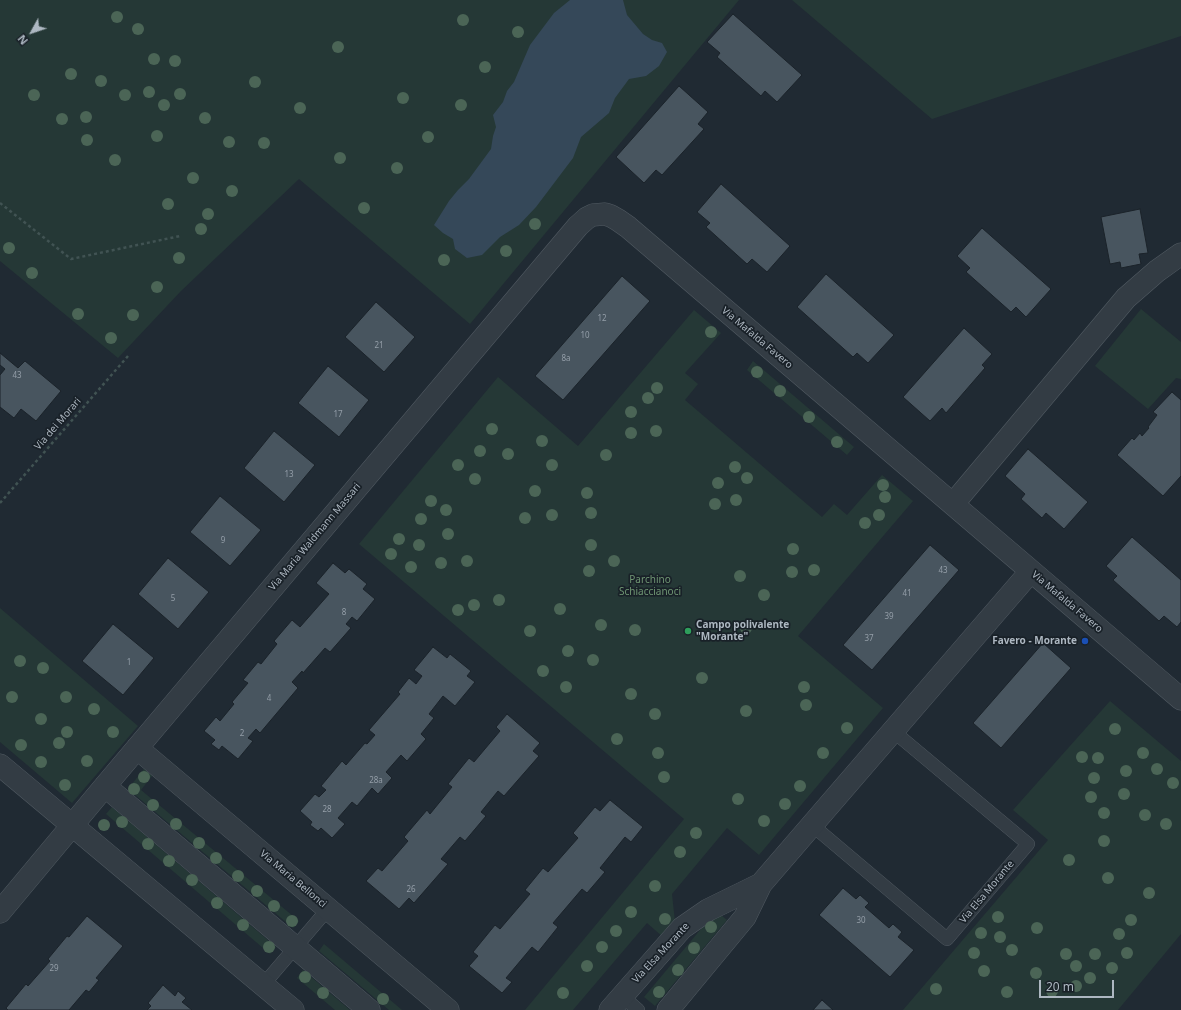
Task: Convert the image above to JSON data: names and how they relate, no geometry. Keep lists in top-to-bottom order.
{
  "streets": {
    "street": [
      "Via Mafalda Favero",
      "Via Maria Waldmann Massari",
      "Via Maria Bellonci",
      "Via Elsa Morante"
    ],
    "path": ["Via dei Morari"]
  },
  "crossings": [
    ["Via Mafalda Favero", "Via Maria Waldmann Massari"],
    ["Via Mafalda Favero", "Via Elsa Morante"],
    ["Via Maria Waldmann Massari", "Via Maria Bellonci"]
  ],
  "parks": ["Parchino Schiaccianoci"],
  "places": ["Campo polivalente \"Morante\"", "Favero - Morante"],
  "house_numbers": [
    "12",
    "10",
    "21",
    "8a",
    "43",
    "17",
    "13",
    "9",
    "43",
    "41",
    "5",
    "8",
    "39",
    "37",
    "1",
    "4",
    "2",
    "28a",
    "28",
    "26",
    "30",
    "29"
  ],
  "scale_bar": "20 m",
  "north": "bottom left"
}
